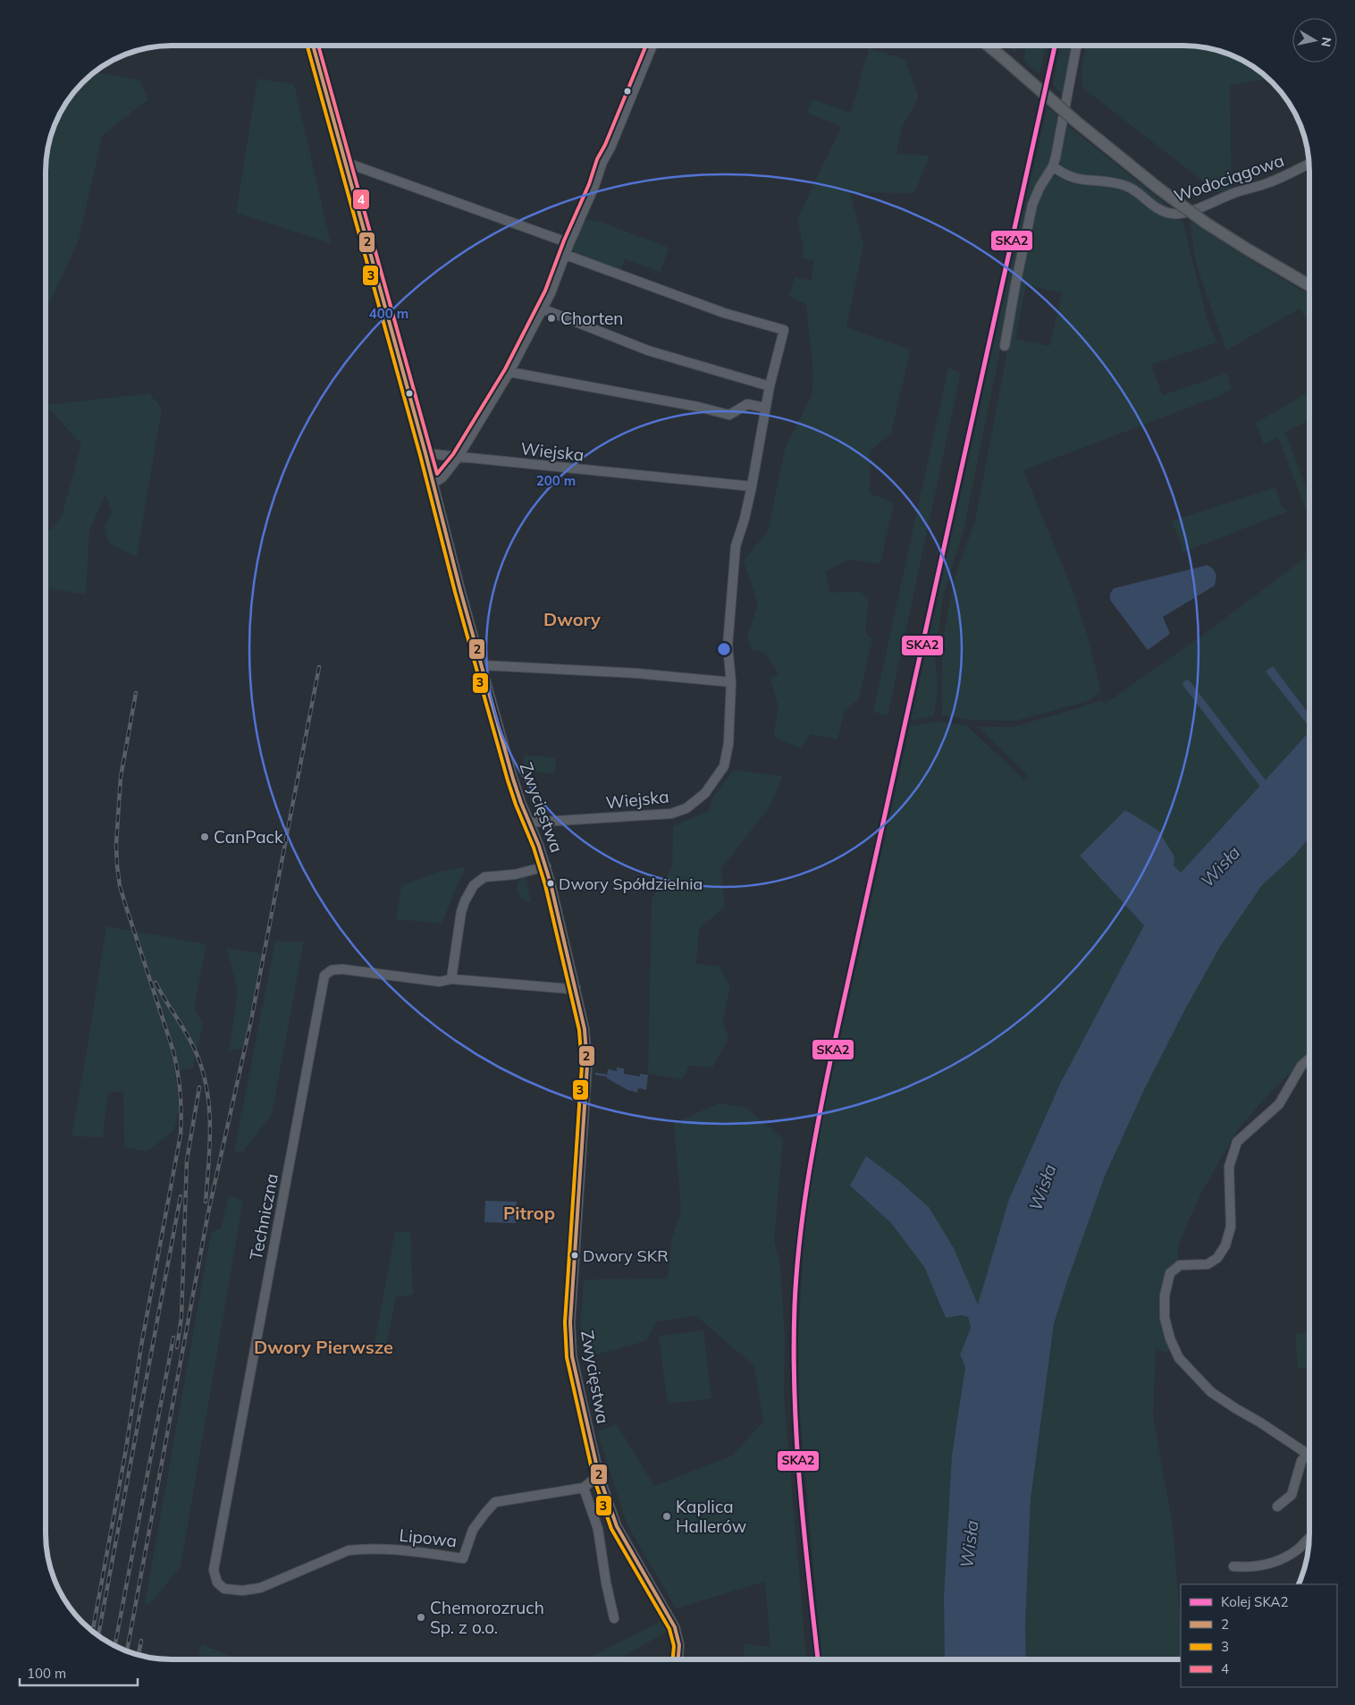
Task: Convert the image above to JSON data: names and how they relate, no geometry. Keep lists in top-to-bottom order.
{
  "streets": {
    "street": [
      "Wodociągowa",
      "Wiejska",
      "Zwycięstwa",
      "Techniczna",
      "Lipowa"
    ]
  },
  "crossings": [
    ["Wiejska", "Zwycięstwa"],
    ["Zwycięstwa", "Techniczna"],
    ["Techniczna", "Lipowa"]
  ],
  "districts": ["Dwory", "Pitrop", "Dwory Pierwsze"],
  "water": ["Wisła"],
  "places": [
    "Chorten",
    "CanPack",
    "Dwory Spółdzielnia",
    "Dwory SKR",
    "Kaplica Hallerów",
    "Chemorozruch Sp. z o.o."
  ],
  "lines": [
    "transit line 3",
    "transit line 2",
    "transit line 4",
    "rail line SKA2"
  ],
  "legend": [
    "Kolej SKA2",
    "2",
    "3",
    "4"
  ],
  "scale_bar": "100 m",
  "north": "right",
  "rings": ["400 m", "200 m"]
}
